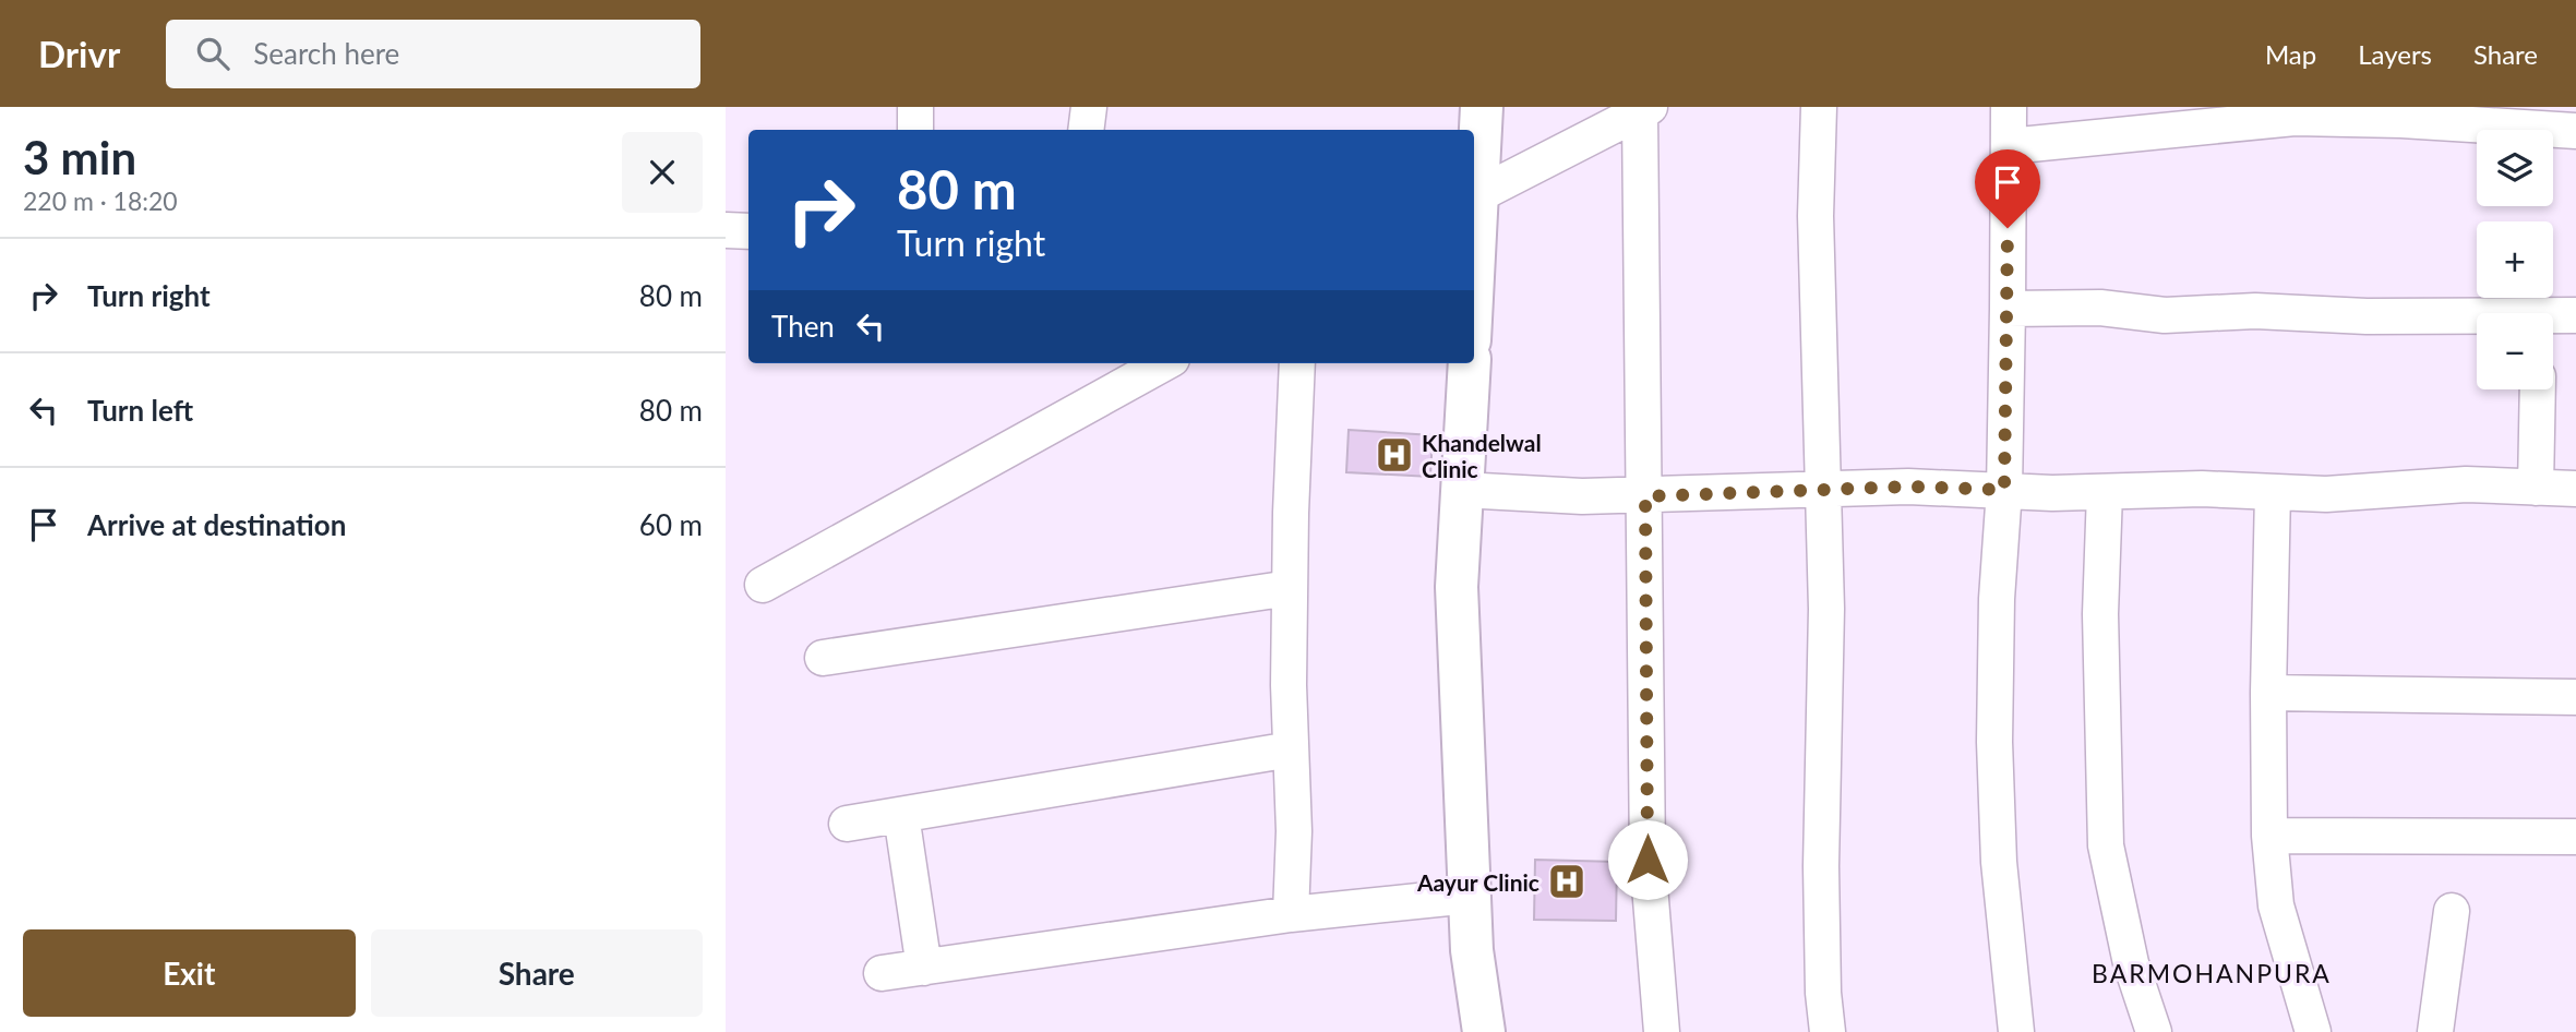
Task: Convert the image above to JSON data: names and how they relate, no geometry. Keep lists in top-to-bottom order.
{
  "districts": ["BARMOHANPURA"],
  "places": {
    "hospital": ["Khandelwal Clinic", "Aayur Clinic"]
  },
  "page": {
    "header": "Drivr",
    "search": "Search here",
    "nav": ["Map", "Layers", "Share"],
    "heading": ["3 min", "220 m · 18:20"],
    "map_buttons": ["+", "−"],
    "turn": ["80 m", "Turn right"],
    "list": [
      {
        "name": "Turn right",
        "value": "80 m"
      },
      {
        "name": "Turn left",
        "value": "80 m"
      },
      {
        "name": "Arrive at destination",
        "value": "60 m"
      }
    ],
    "then": "Then",
    "buttons": ["Exit", "Share"]
  }
}
